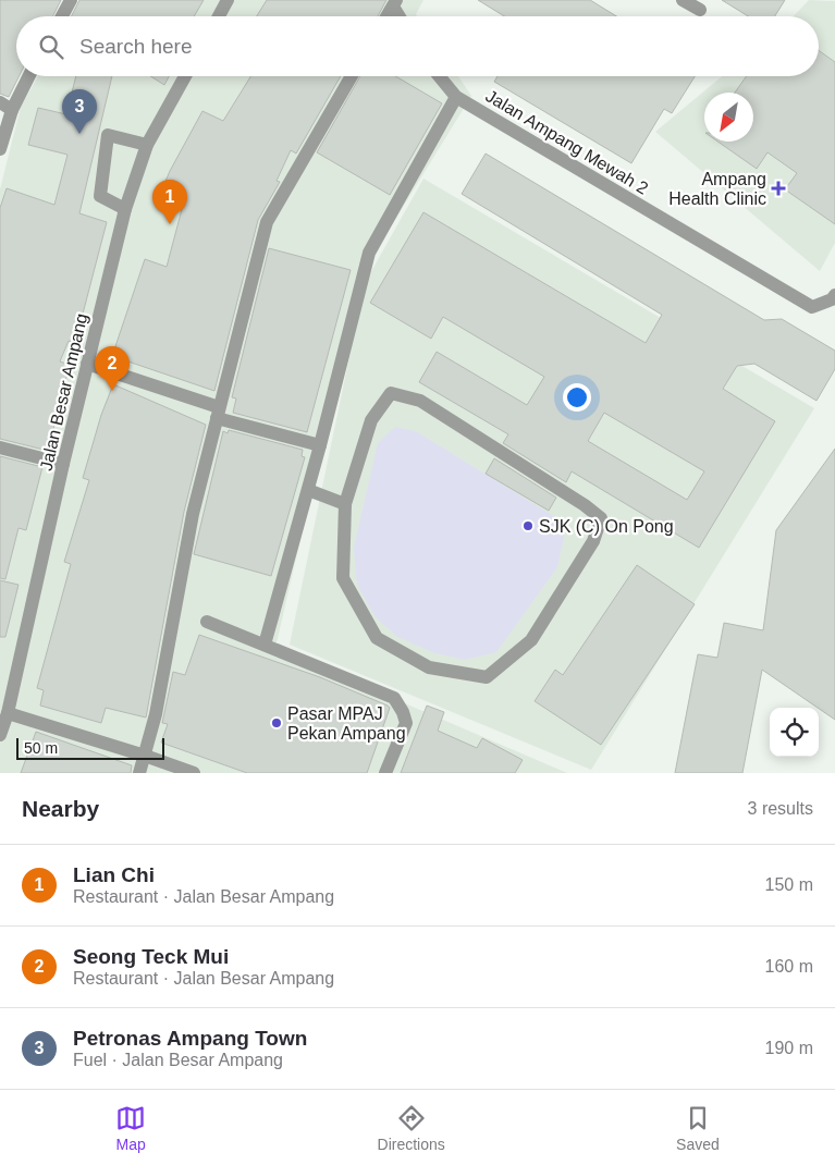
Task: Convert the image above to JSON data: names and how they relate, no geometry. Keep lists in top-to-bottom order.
{
  "streets": {
    "street": ["Jalan Ampang Mewah 2", "Jalan Besar Ampang"]
  },
  "places": {
    "health": ["Ampang Health Clinic"],
    "other": ["SJK (C) On Pong", "Pasar MPAJ Pekan Ampang"]
  },
  "scale_bar": "50 m",
  "north": "bottom left",
  "page": {
    "search": "Search here",
    "pins": ["3", "1", "2"],
    "scale": "50 m",
    "heading": ["Nearby", "3 results"],
    "list": [
      {
        "mark": "1",
        "name": "Lian Chi",
        "note": "Restaurant · Jalan Besar Ampang",
        "value": "150 m"
      },
      {
        "mark": "2",
        "name": "Seong Teck Mui",
        "note": "Restaurant · Jalan Besar Ampang",
        "value": "160 m"
      },
      {
        "mark": "3",
        "name": "Petronas Ampang Town",
        "note": "Fuel · Jalan Besar Ampang",
        "value": "190 m"
      }
    ],
    "nav": ["Map", "Directions", "Saved"]
  }
}
